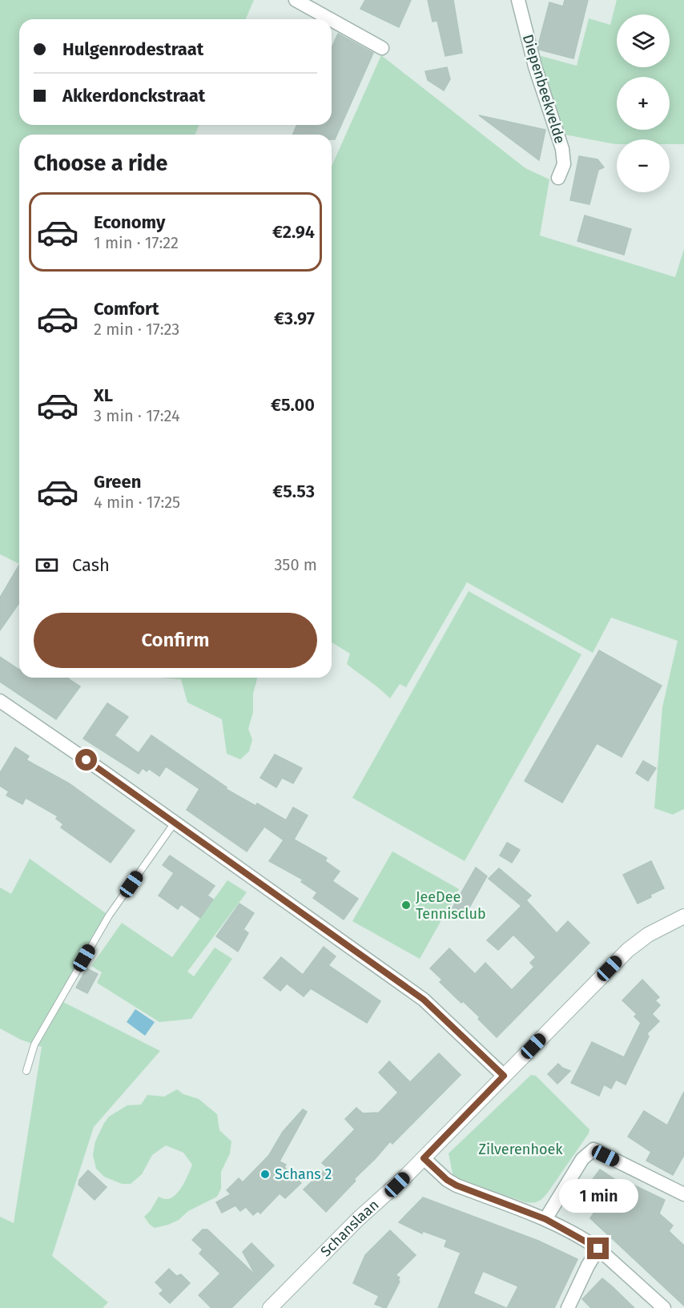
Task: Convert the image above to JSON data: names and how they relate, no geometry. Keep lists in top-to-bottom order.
{
  "streets": {
    "street": ["Diepenbeekvelde", "Schanslaan"]
  },
  "parks": ["Zilverenhoek"],
  "places": ["JeeDee Tennisclub", "Schans 2"],
  "page": {
    "map_buttons": ["+", "−"],
    "banner": ["Hulgenrodestraat", "Akkerdonckstraat"],
    "heading": "Choose a ride",
    "list": [
      {
        "name": "Economy",
        "note": "1 min · 17:22",
        "value": "€2.94"
      },
      {
        "name": "Comfort",
        "note": "2 min · 17:23",
        "value": "€3.97"
      },
      {
        "name": "XL",
        "note": "3 min · 17:24",
        "value": "€5.00"
      },
      {
        "name": "Green",
        "note": "4 min · 17:25",
        "value": "€5.53"
      }
    ],
    "pay": ["Cash", "350 m"],
    "buttons": "Confirm",
    "bubble": "1 min"
  }
}
